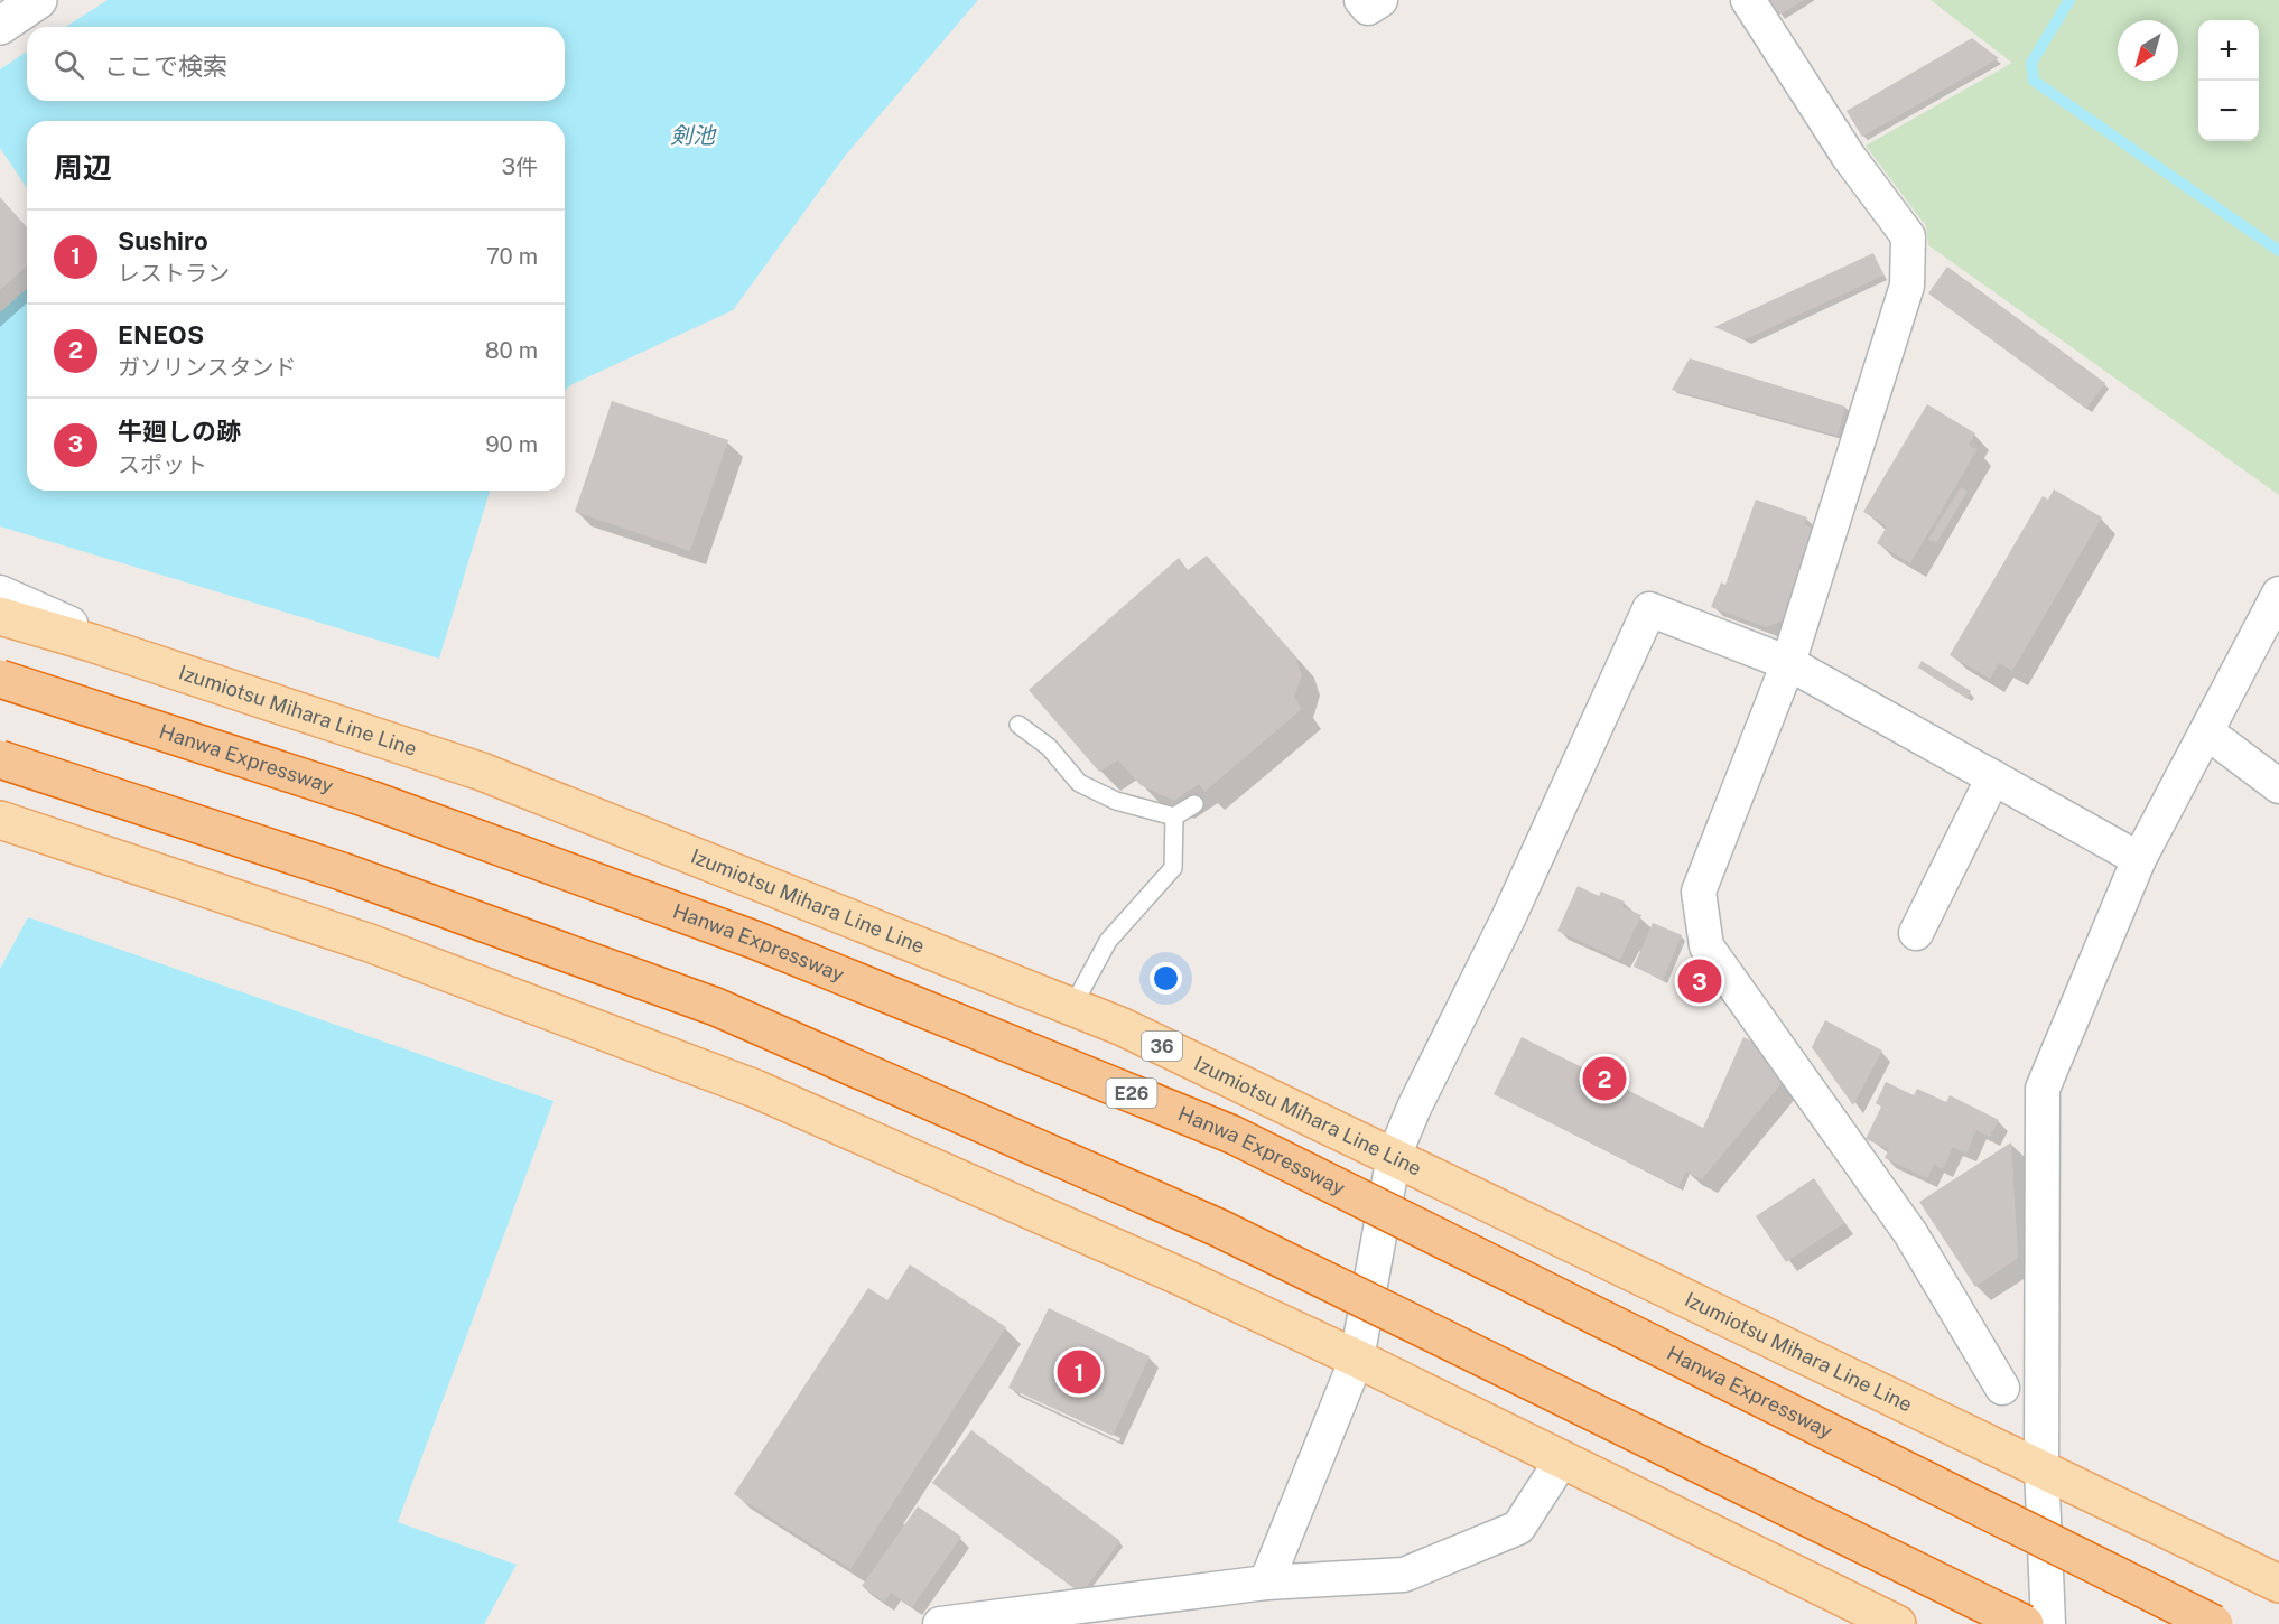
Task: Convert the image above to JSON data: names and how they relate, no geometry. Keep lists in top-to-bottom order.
{
  "streets": {
    "highway": ["Hanwa Expressway", "E26"],
    "main road": ["Izumiotsu Mihara Line Line", "36"]
  },
  "water": ["剣池"],
  "north": "bottom left",
  "page": {
    "map_buttons": ["+", "−"],
    "search": "ここで検索",
    "heading": ["周辺", "3件"],
    "list": [
      {
        "mark": "1",
        "name": "Sushiro",
        "note": "レストラン",
        "value": "70 m"
      },
      {
        "mark": "2",
        "name": "ENEOS",
        "note": "ガソリンスタンド",
        "value": "80 m"
      },
      {
        "mark": "3",
        "name": "牛廻しの跡",
        "note": "スポット",
        "value": "90 m"
      }
    ],
    "pins": ["3", "2", "1"]
  }
}
